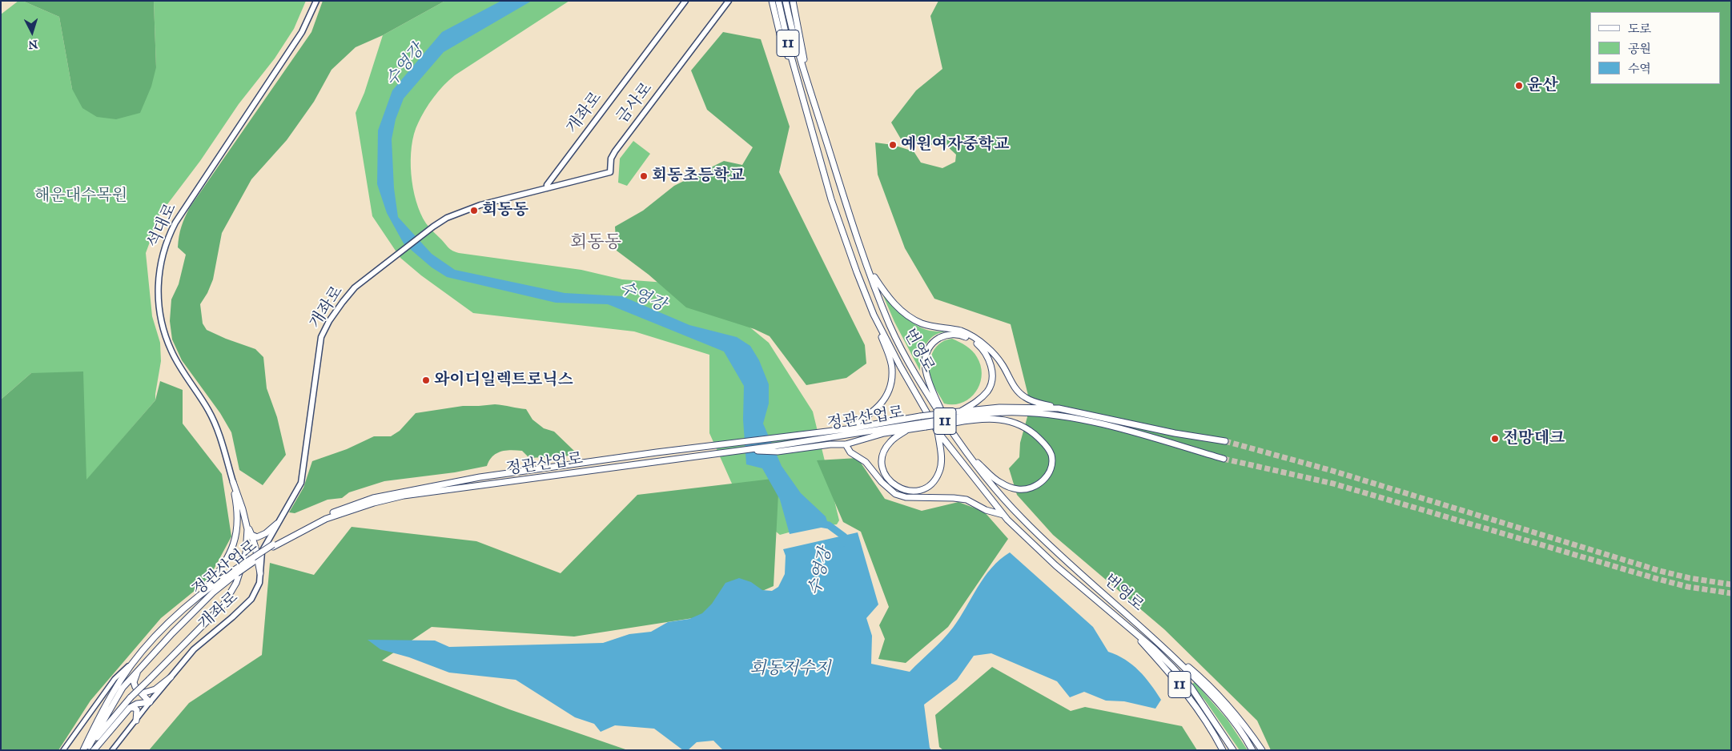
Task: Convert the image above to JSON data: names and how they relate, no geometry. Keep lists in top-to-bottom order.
{
  "streets": {
    "highway": ["11", "번영로", "정관산업로"],
    "main road": ["금사로", "개좌로", "석대로"]
  },
  "crossings": [
    ["금사로", "개좌로"]
  ],
  "districts": ["회동동"],
  "water": ["수영강", "회동저수지"],
  "parks": ["해운대수목원"],
  "places": [
    "윤산",
    "예원여자중학교",
    "회동초등학교",
    "회동동",
    "와이디일렉트로닉스",
    "전망데크"
  ],
  "legend": ["도로", "공원", "수역"],
  "north": "bottom"
}
